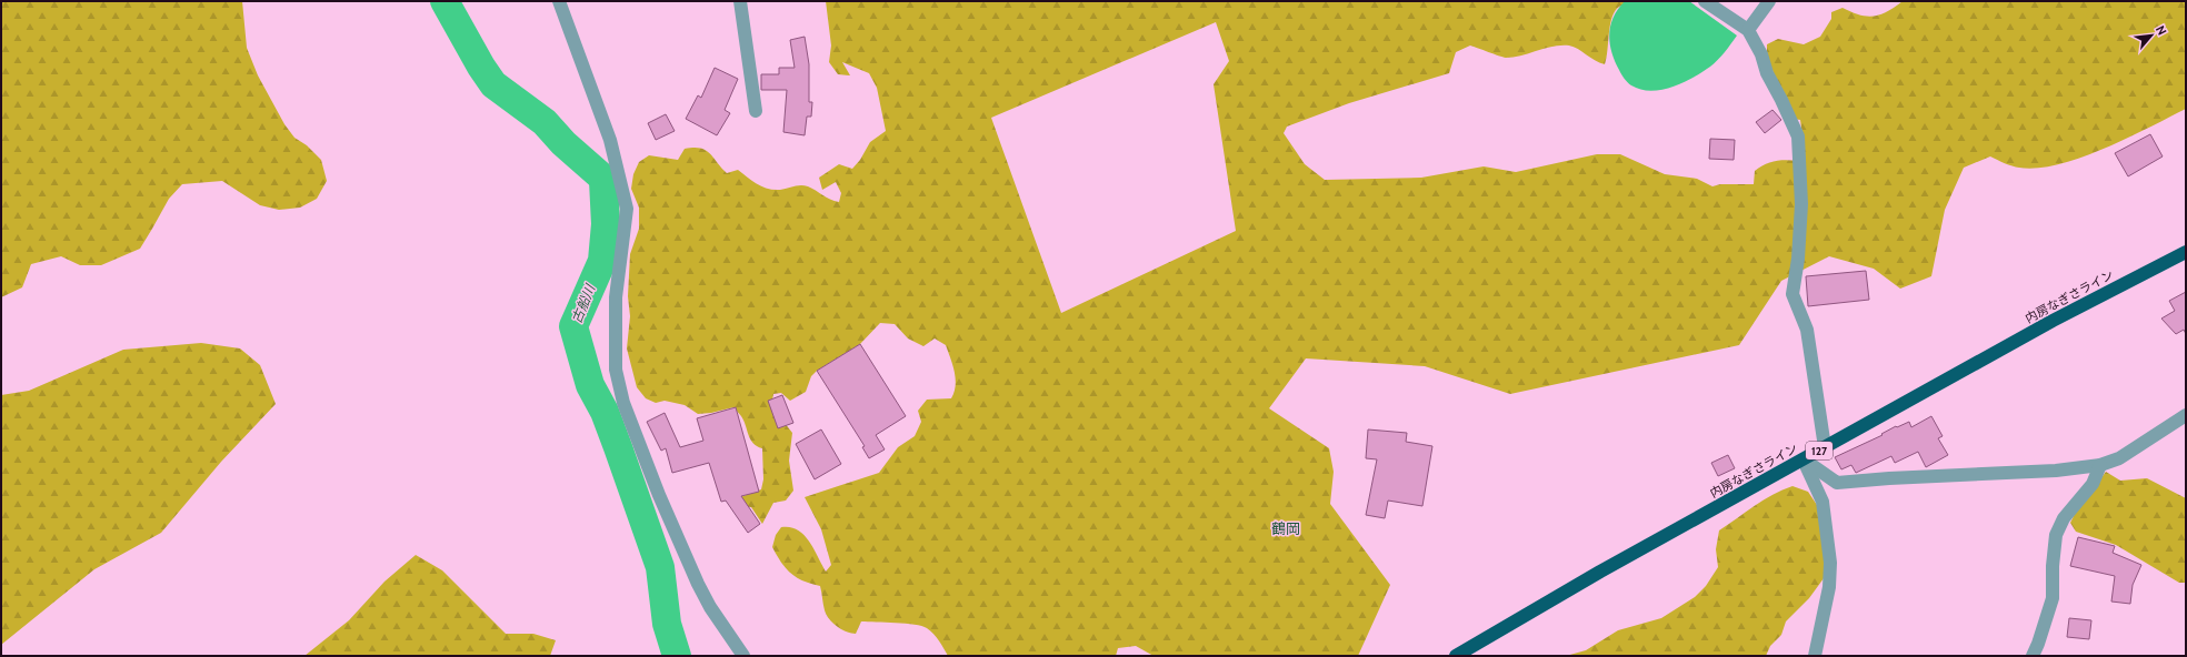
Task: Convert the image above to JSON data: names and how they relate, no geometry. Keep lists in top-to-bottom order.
{
  "streets": {
    "highway": ["内房なぎさライン", "127"]
  },
  "districts": ["鶴岡"],
  "water": ["古船川"],
  "north": "top right"
}
